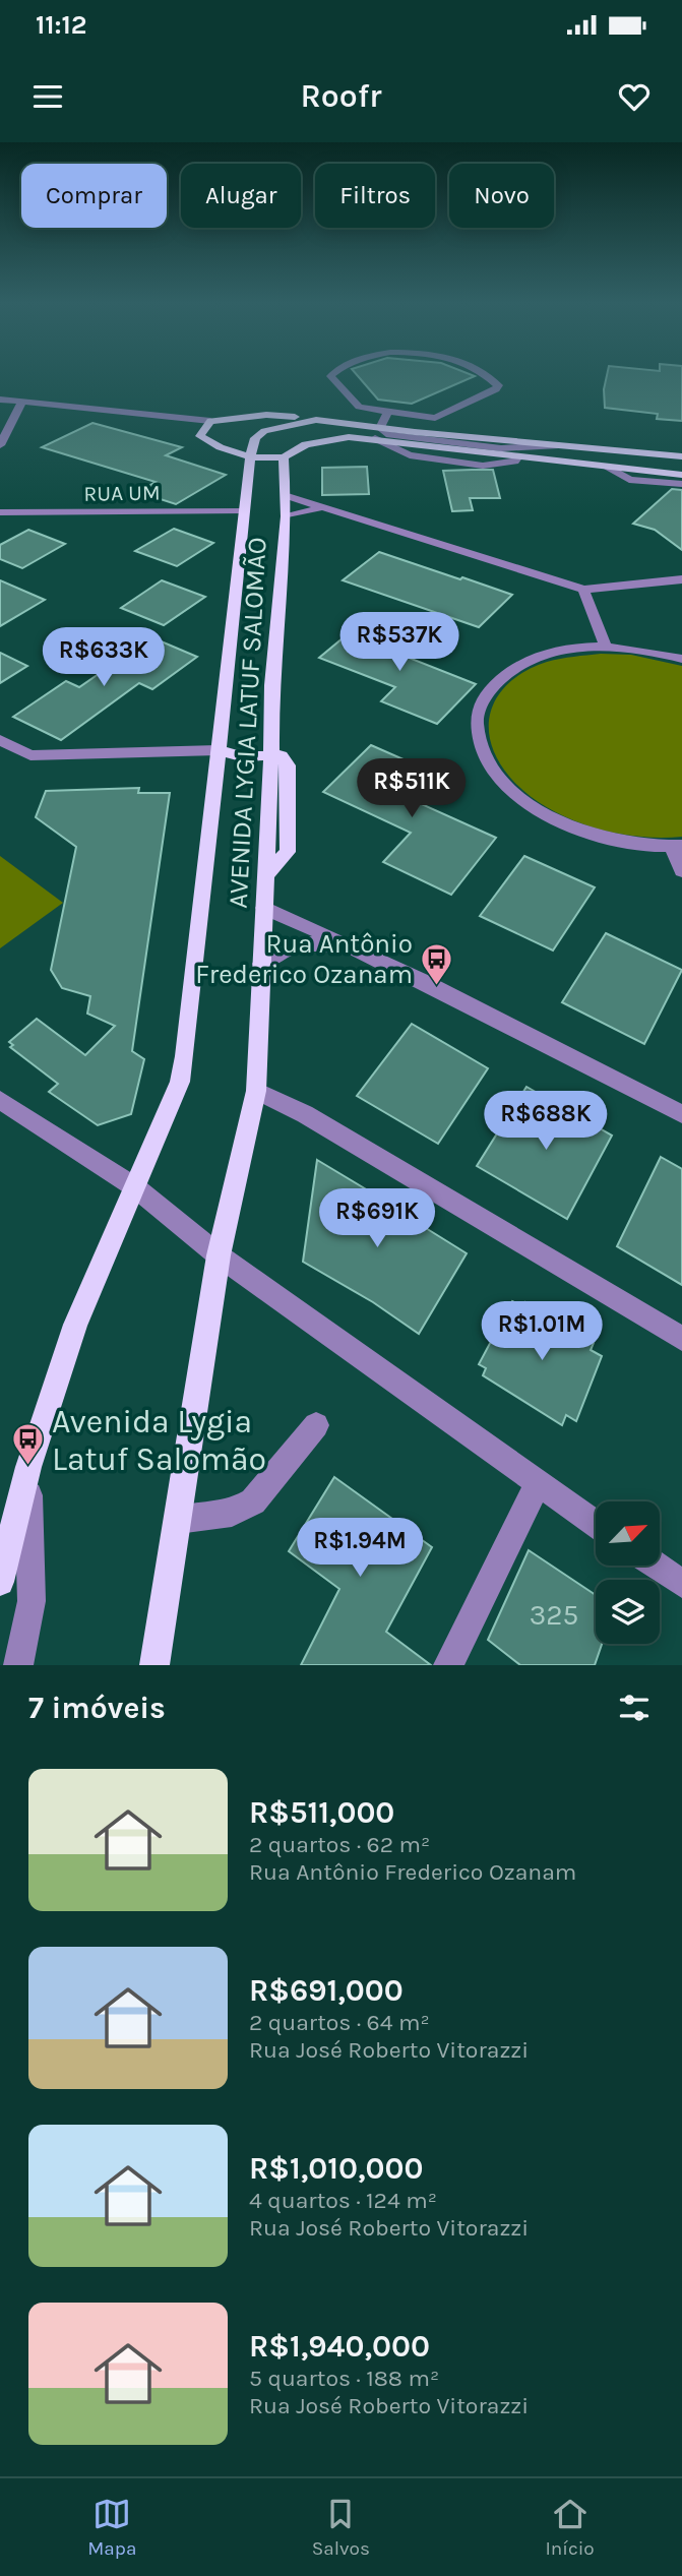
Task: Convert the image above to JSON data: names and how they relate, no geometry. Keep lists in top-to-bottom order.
{
  "streets": {
    "main road": ["AVENIDA LYGIA LATUF SALOMÃO"],
    "street": ["RUA UM"]
  },
  "crossings": [
    ["RUA UM", "AVENIDA LYGIA LATUF SALOMÃO"]
  ],
  "places": {
    "bus stop": ["Rua Antônio Frederico Ozanam", "Avenida Lygia Latuf Salomão"]
  },
  "house_numbers": ["325"],
  "north": "top right",
  "page": {
    "status": "11:12",
    "header": "Roofr",
    "chip": [
      "Comprar",
      "Alugar",
      "Filtros",
      "Novo"
    ],
    "price": [
      "R$537K",
      "R$633K",
      "R$511K",
      "R$688K",
      "R$691K",
      "R$1.01M",
      "R$1.94M"
    ],
    "heading": "7 imóveis",
    "list": [
      {
        "name": "R$511,000",
        "note": "2 quartos · 62 m² · Rua Antônio Frederico Ozanam"
      },
      {
        "name": "R$691,000",
        "note": "2 quartos · 64 m² · Rua José Roberto Vitorazzi"
      },
      {
        "name": "R$1,010,000",
        "note": "4 quartos · 124 m² · Rua José Roberto Vitorazzi"
      },
      {
        "name": "R$1,940,000",
        "note": "5 quartos · 188 m² · Rua José Roberto Vitorazzi"
      }
    ],
    "tabs": ["Mapa", "Salvos", "Início"]
  }
}
